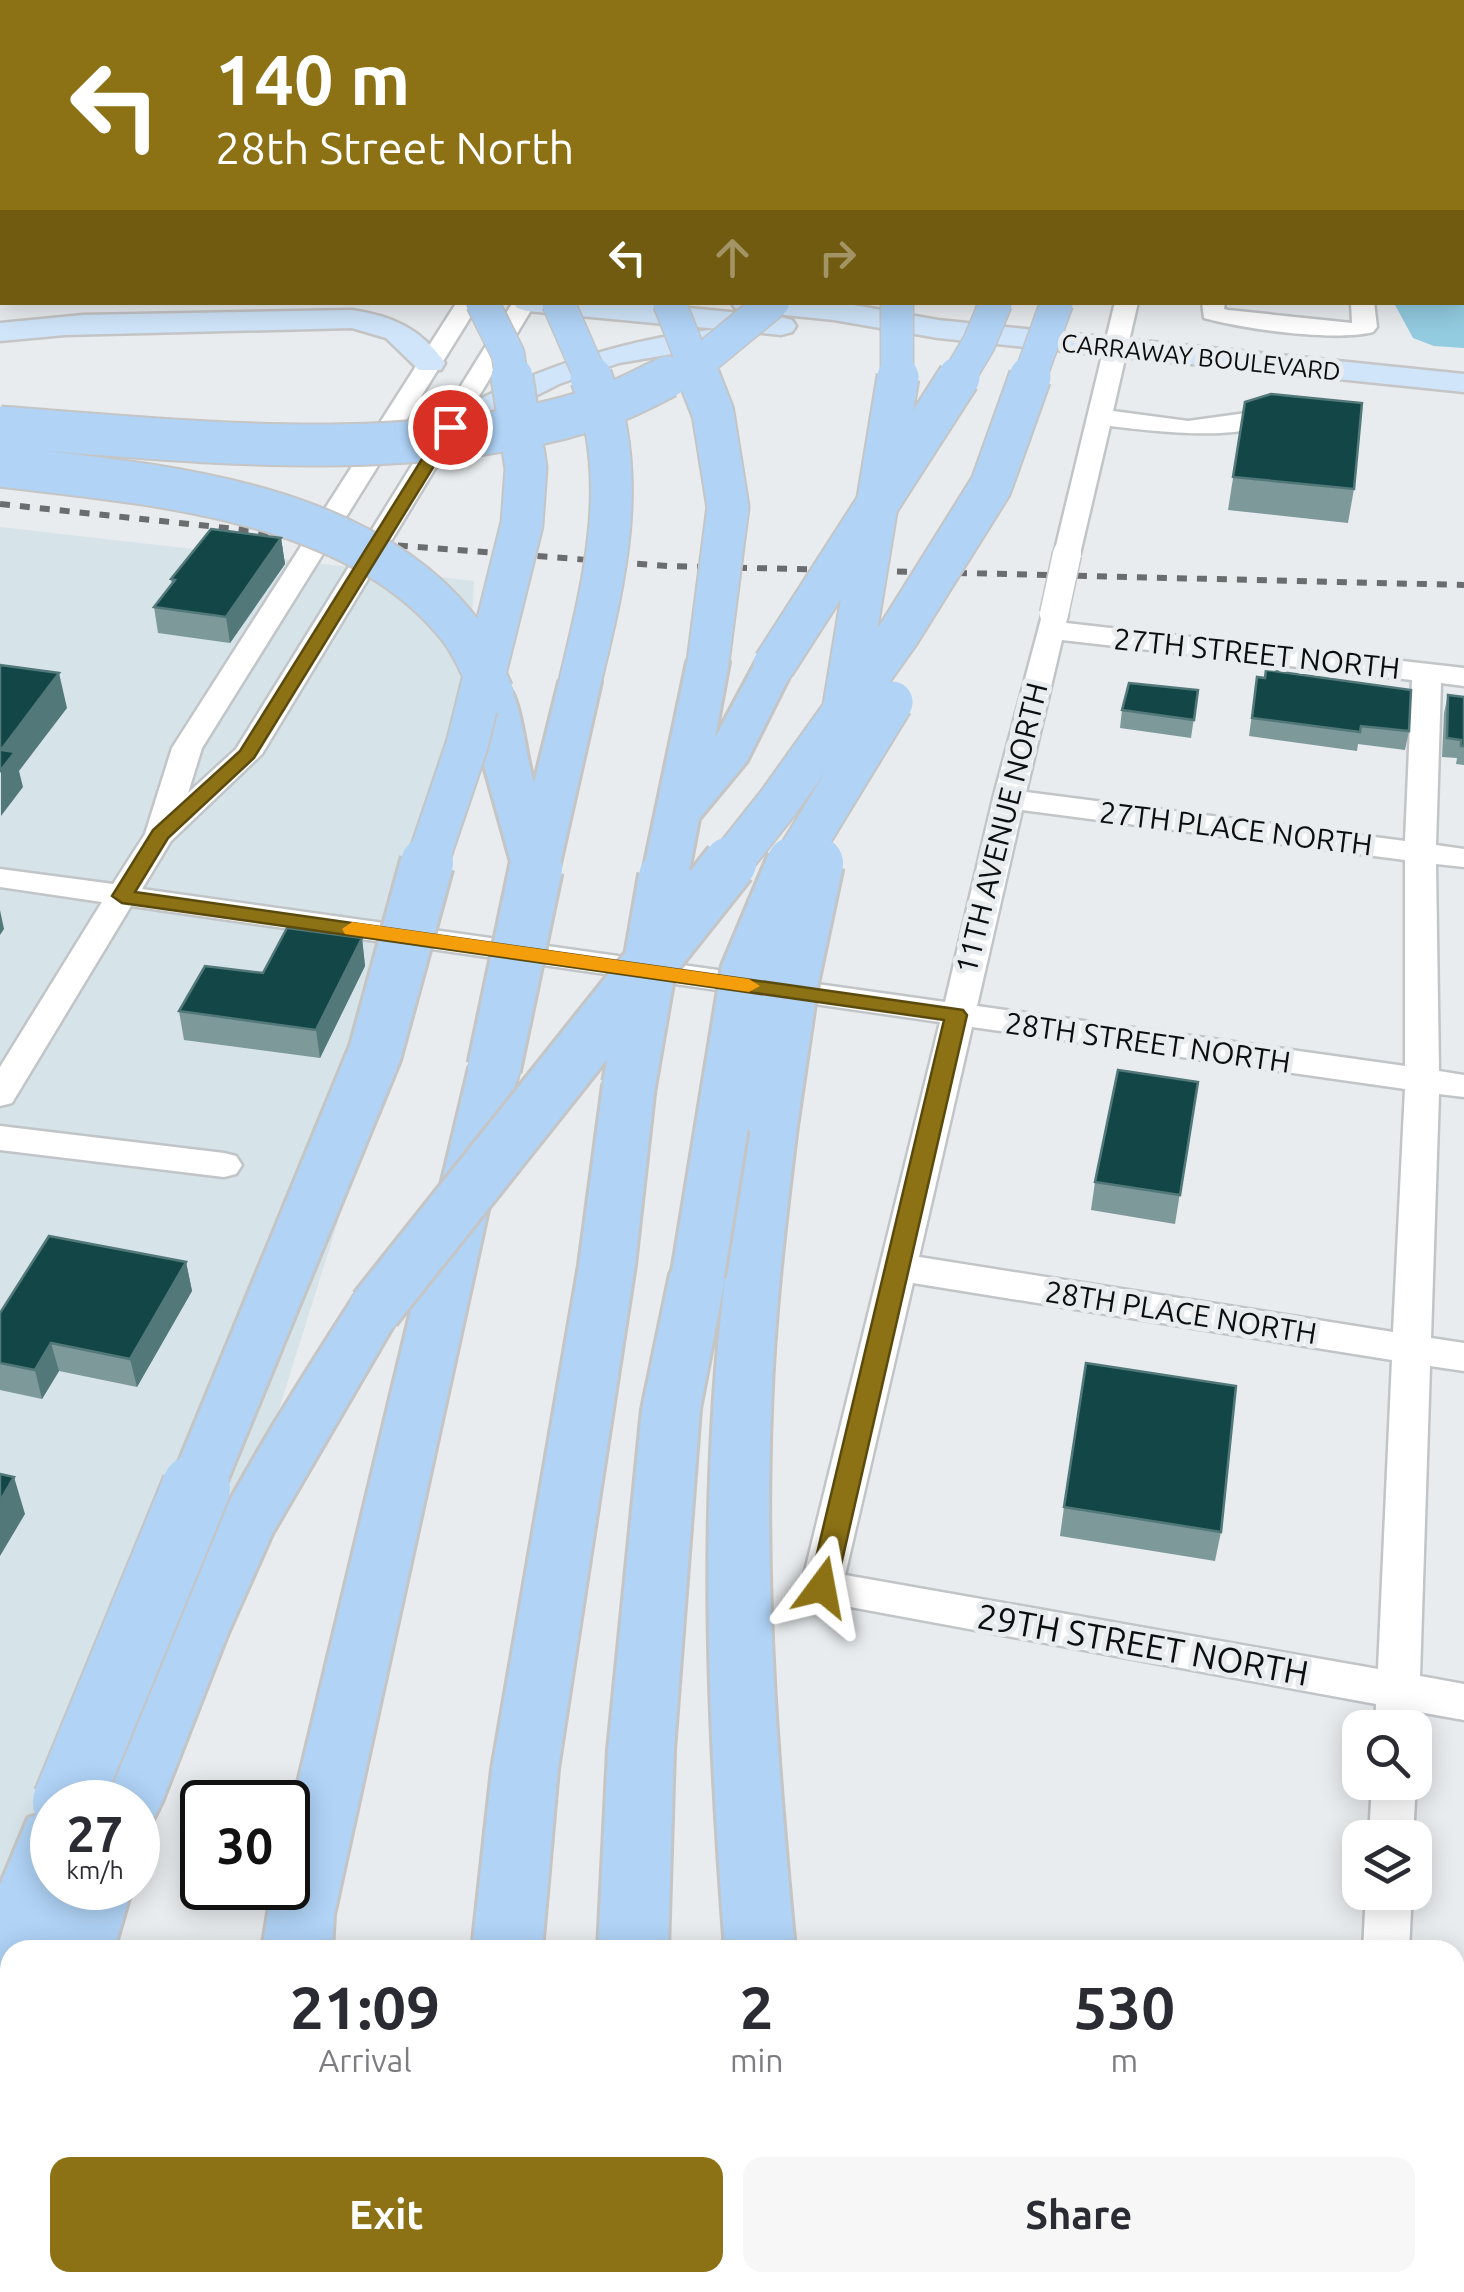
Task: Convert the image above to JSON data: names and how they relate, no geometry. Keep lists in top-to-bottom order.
{
  "streets": {
    "main road": ["CARRAWAY BOULEVARD"],
    "street": [
      "27TH STREET NORTH",
      "11TH AVENUE NORTH",
      "27TH PLACE NORTH",
      "28TH STREET NORTH",
      "28TH PLACE NORTH",
      "29TH STREET NORTH"
    ]
  },
  "crossings": [
    ["CARRAWAY BOULEVARD", "11TH AVENUE NORTH"],
    ["27TH STREET NORTH", "11TH AVENUE NORTH"],
    ["11TH AVENUE NORTH", "27TH PLACE NORTH"],
    ["11TH AVENUE NORTH", "28TH STREET NORTH"],
    ["11TH AVENUE NORTH", "28TH PLACE NORTH"],
    ["11TH AVENUE NORTH", "29TH STREET NORTH"]
  ],
  "page": {
    "turn": ["140 m", "28th Street North"],
    "speed": "27 km/h",
    "limit": "30",
    "eta": [
      "21:09",
      "Arrival",
      "2",
      "min",
      "530",
      "m"
    ],
    "buttons": ["Exit", "Share"]
  }
}
